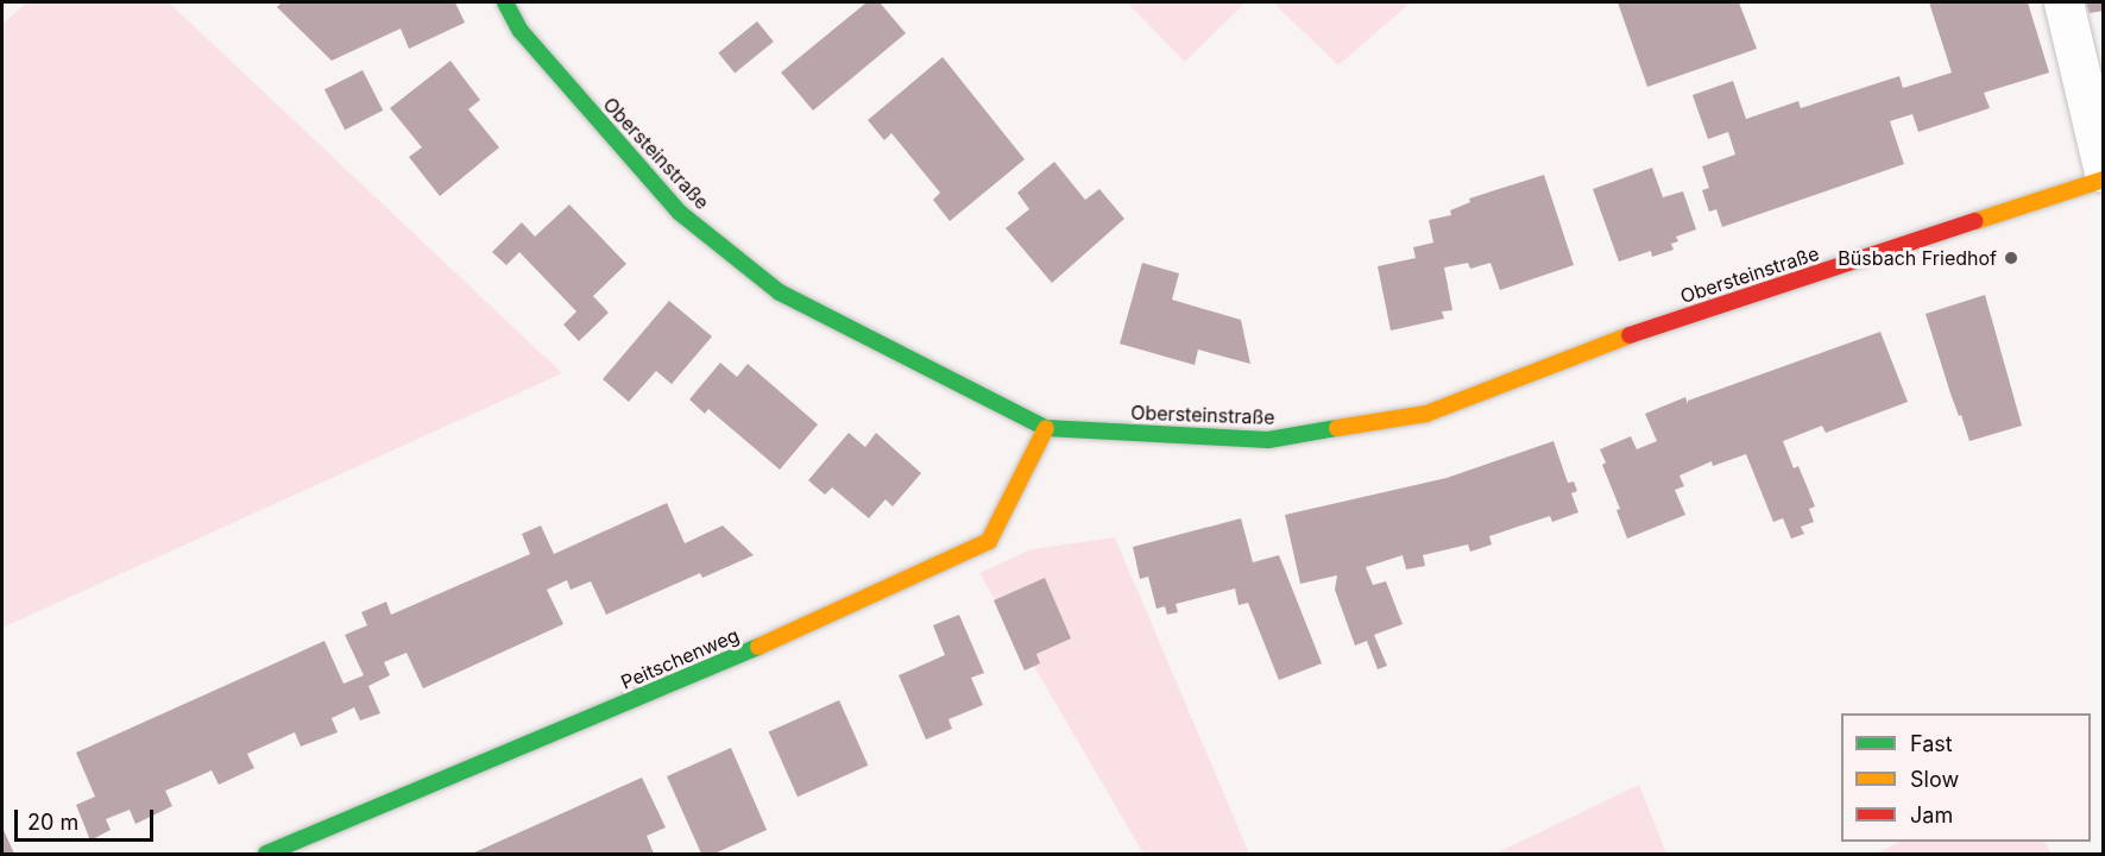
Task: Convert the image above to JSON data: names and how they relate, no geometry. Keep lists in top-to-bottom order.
{
  "streets": {
    "street": ["Obersteinstraße", "Peitschenweg"]
  },
  "crossings": [
    ["Obersteinstraße", "Peitschenweg"]
  ],
  "places": ["Büsbach Friedhof"],
  "legend": ["Fast", "Slow", "Jam"],
  "scale_bar": "20 m"
}
